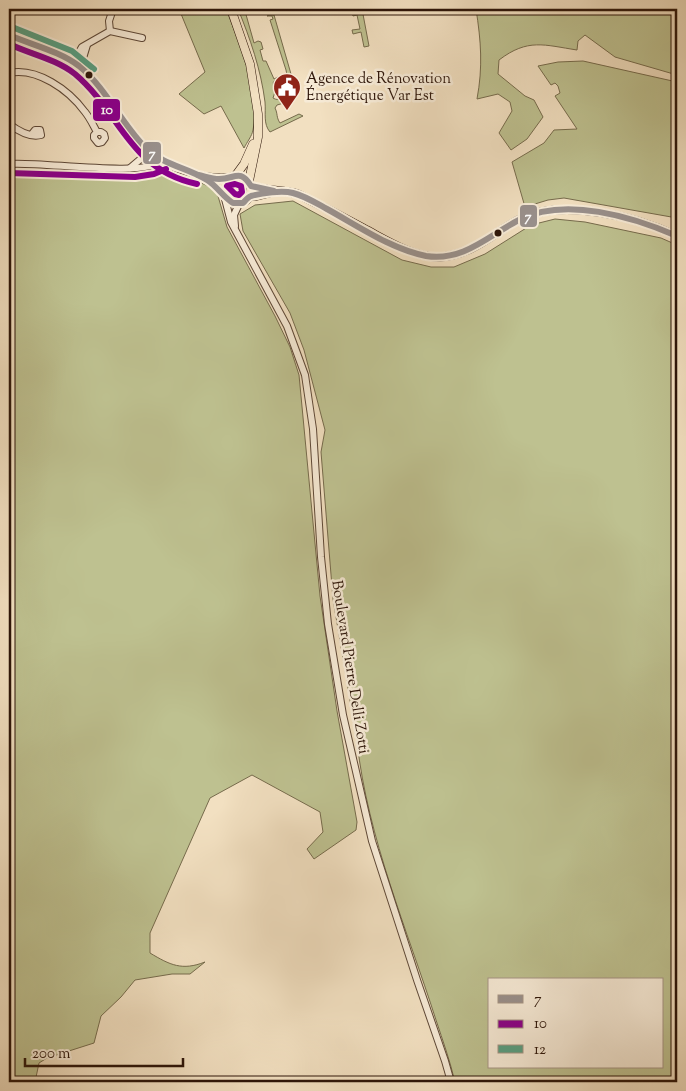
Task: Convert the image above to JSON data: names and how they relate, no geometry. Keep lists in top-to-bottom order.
{
  "streets": {
    "street": ["Boulevard Pierre Delli Zotti"]
  },
  "places": {
    "public building": ["Agence de Rénovation Énergétique Var Est"]
  },
  "lines": ["transit line 12", "transit line 7", "transit line 10"],
  "legend": ["7", "10", "12"],
  "scale_bar": "200 m"
}
